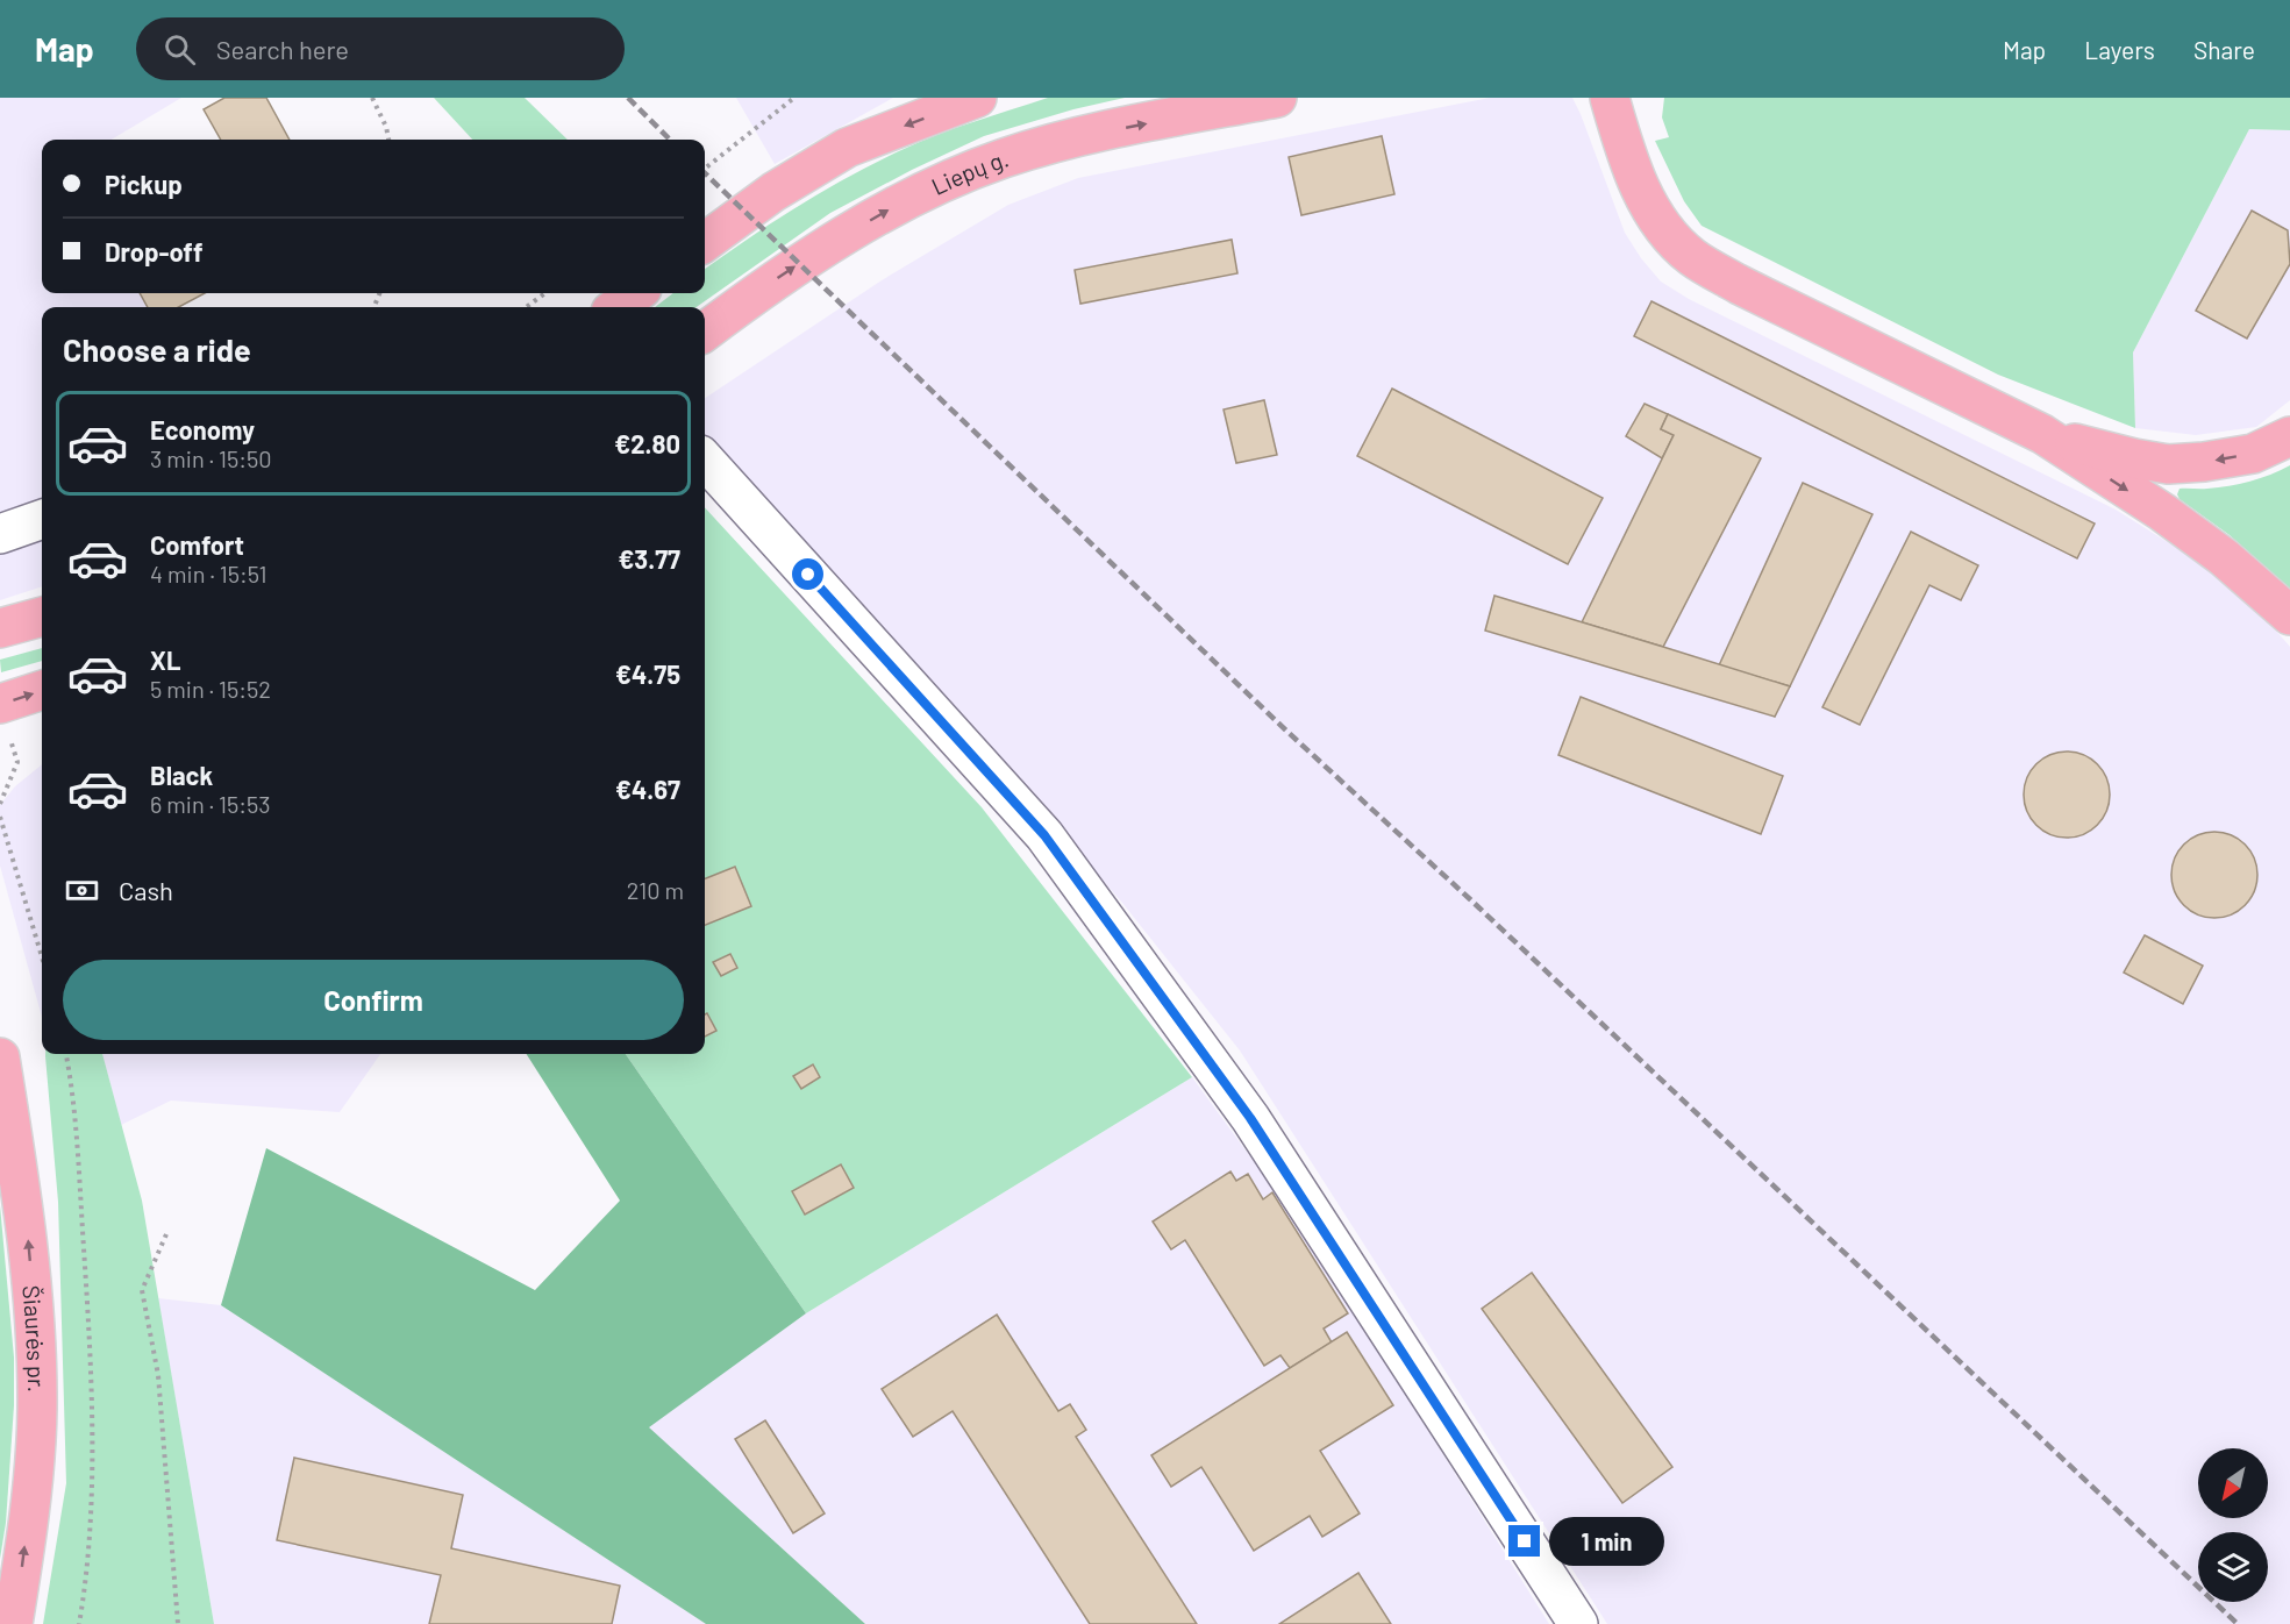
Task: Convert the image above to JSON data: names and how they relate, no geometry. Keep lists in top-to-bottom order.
{
  "streets": {
    "main road": ["Liepų g.", "Šiaurės pr."]
  },
  "one_way": ["Šiaurės pr."],
  "north": "bottom left",
  "page": {
    "header": "Map",
    "search": "Search here",
    "nav": ["Map", "Layers", "Share"],
    "banner": ["Pickup", "Drop-off"],
    "heading": "Choose a ride",
    "list": [
      {
        "name": "Economy",
        "note": "3 min · 15:50",
        "value": "€2.80"
      },
      {
        "name": "Comfort",
        "note": "4 min · 15:51",
        "value": "€3.77"
      },
      {
        "name": "XL",
        "note": "5 min · 15:52",
        "value": "€4.75"
      },
      {
        "name": "Black",
        "note": "6 min · 15:53",
        "value": "€4.67"
      }
    ],
    "pay": ["Cash", "210 m"],
    "buttons": "Confirm",
    "bubble": "1 min"
  }
}
